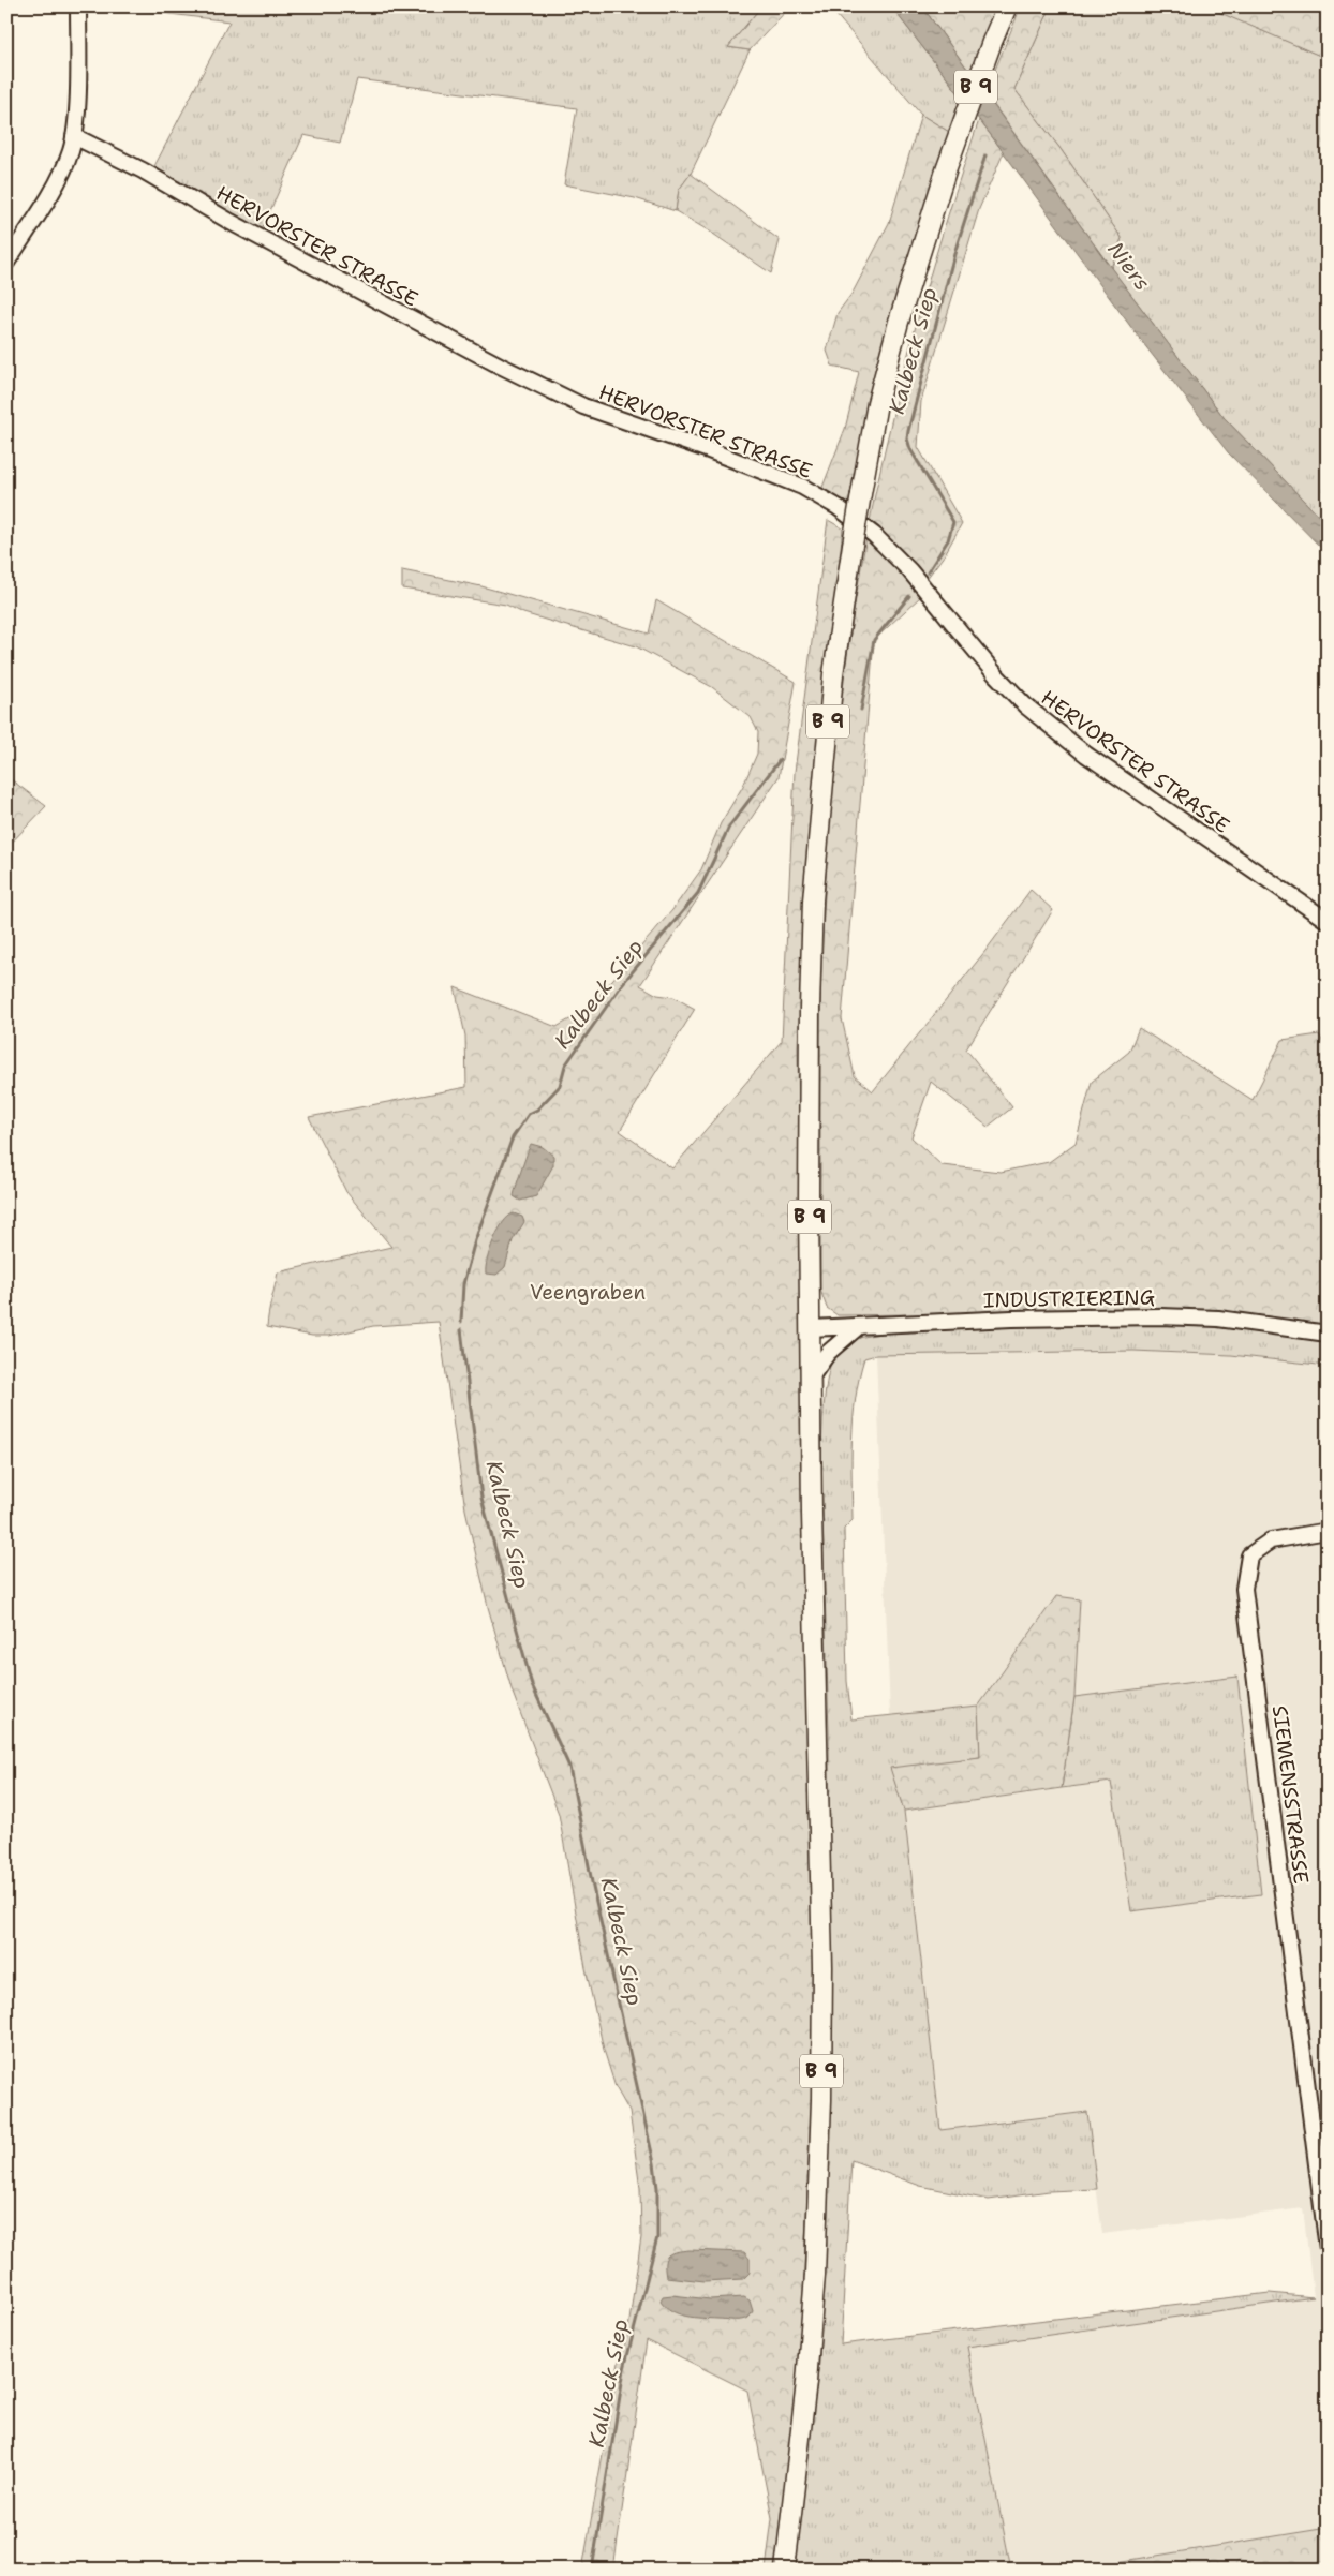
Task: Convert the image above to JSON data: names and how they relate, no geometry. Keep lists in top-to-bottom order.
{
  "streets": {
    "main road": ["B 9"],
    "street": ["HERVORSTER STRASSE", "INDUSTRIERING", "SIEMENSSTRASSE"]
  },
  "crossings": [
    ["B 9", "INDUSTRIERING"]
  ],
  "water": ["Niers", "Kalbeck Siep"],
  "parks": ["Veengraben"]
}
